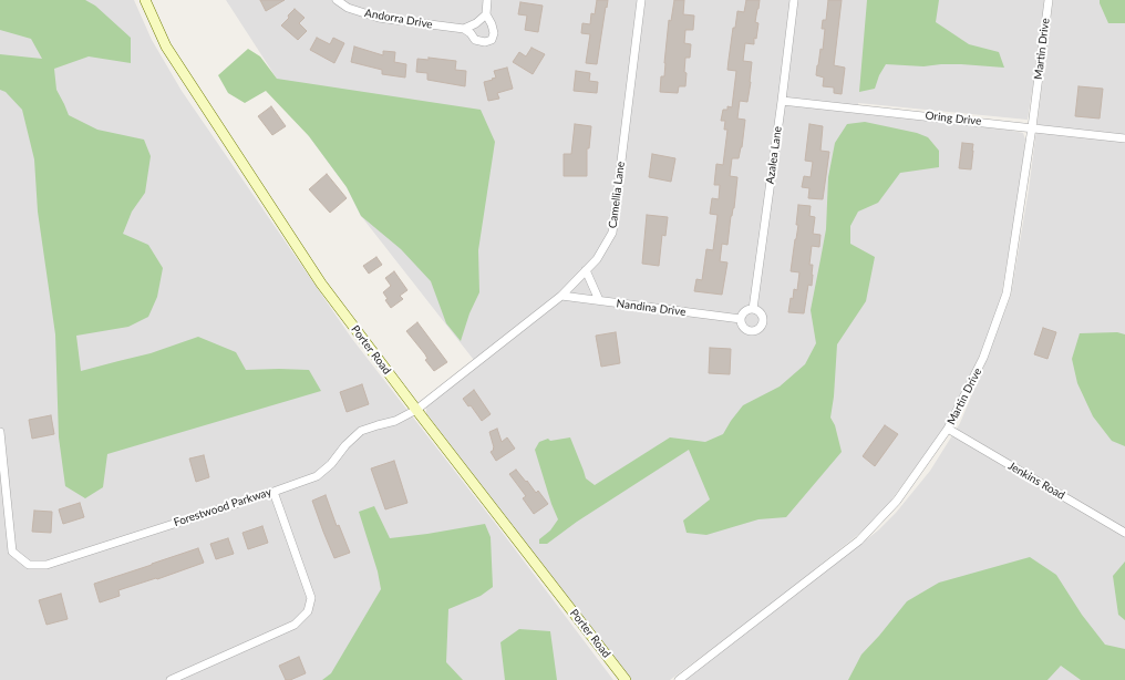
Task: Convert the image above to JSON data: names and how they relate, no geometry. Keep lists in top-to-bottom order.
{
  "streets": {
    "main road": ["Porter Road"],
    "street": [
      "Andorra Drive",
      "Martin Drive",
      "Oring Drive",
      "Azalea Lane",
      "Camellia Lane",
      "Nandina Drive",
      "Jenkins Road",
      "Forestwood Parkway"
    ]
  },
  "crossings": [
    ["Martin Drive", "Oring Drive"],
    ["Martin Drive", "Jenkins Road"],
    ["Oring Drive", "Azalea Lane"],
    ["Azalea Lane", "Nandina Drive"],
    ["Camellia Lane", "Nandina Drive"],
    ["Camellia Lane", "Porter Road"],
    ["Camellia Lane", "Forestwood Parkway"],
    ["Porter Road", "Forestwood Parkway"]
  ]
}
